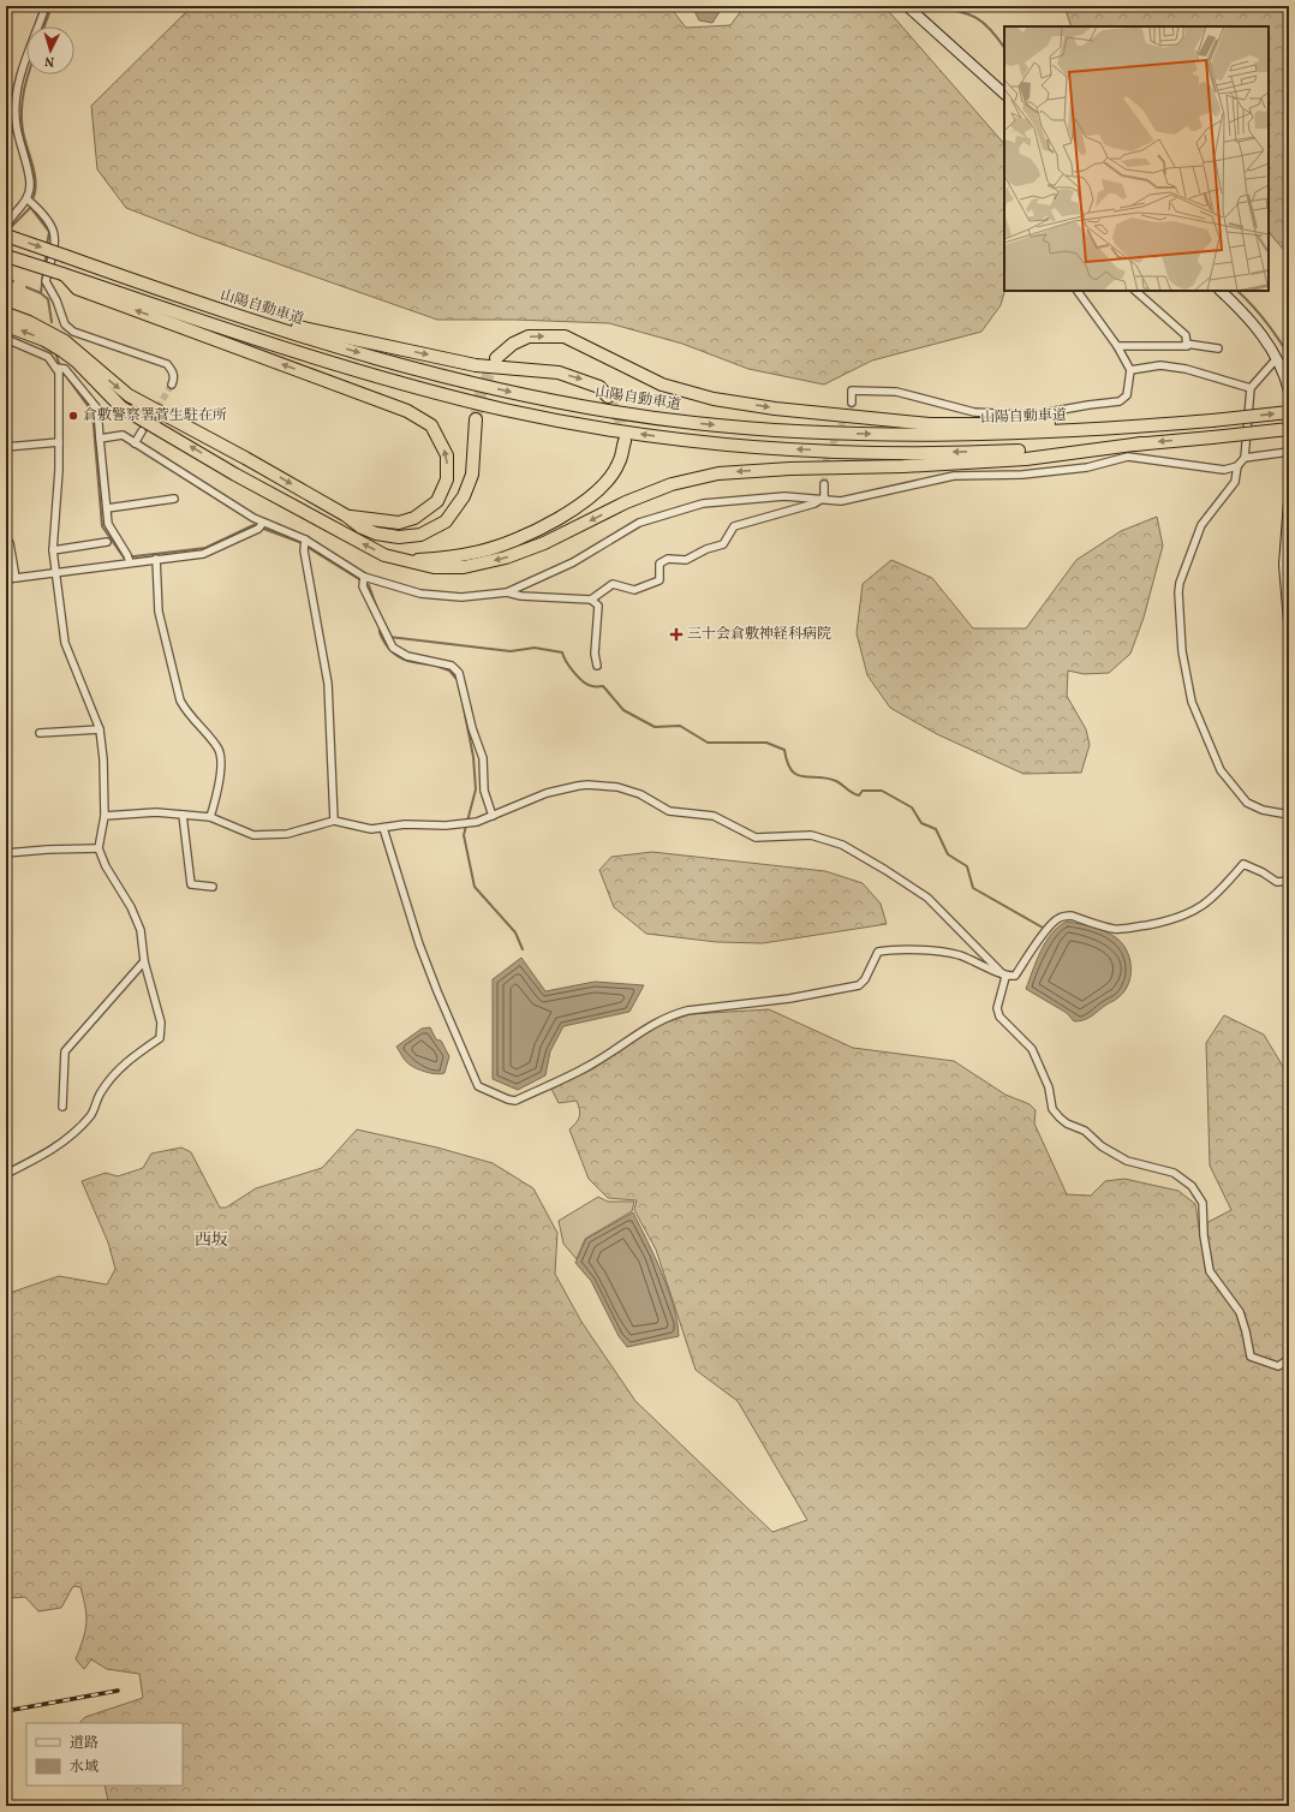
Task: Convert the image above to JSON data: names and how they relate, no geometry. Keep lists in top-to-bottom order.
{
  "streets": {
    "highway": ["山陽自動車道"]
  },
  "districts": ["西坂"],
  "places": {
    "other": ["倉敷警察署菅生駐在所"],
    "health": ["三十会倉敷神経科病院"]
  },
  "legend": ["道路", "水域"],
  "north": "bottom"
}
